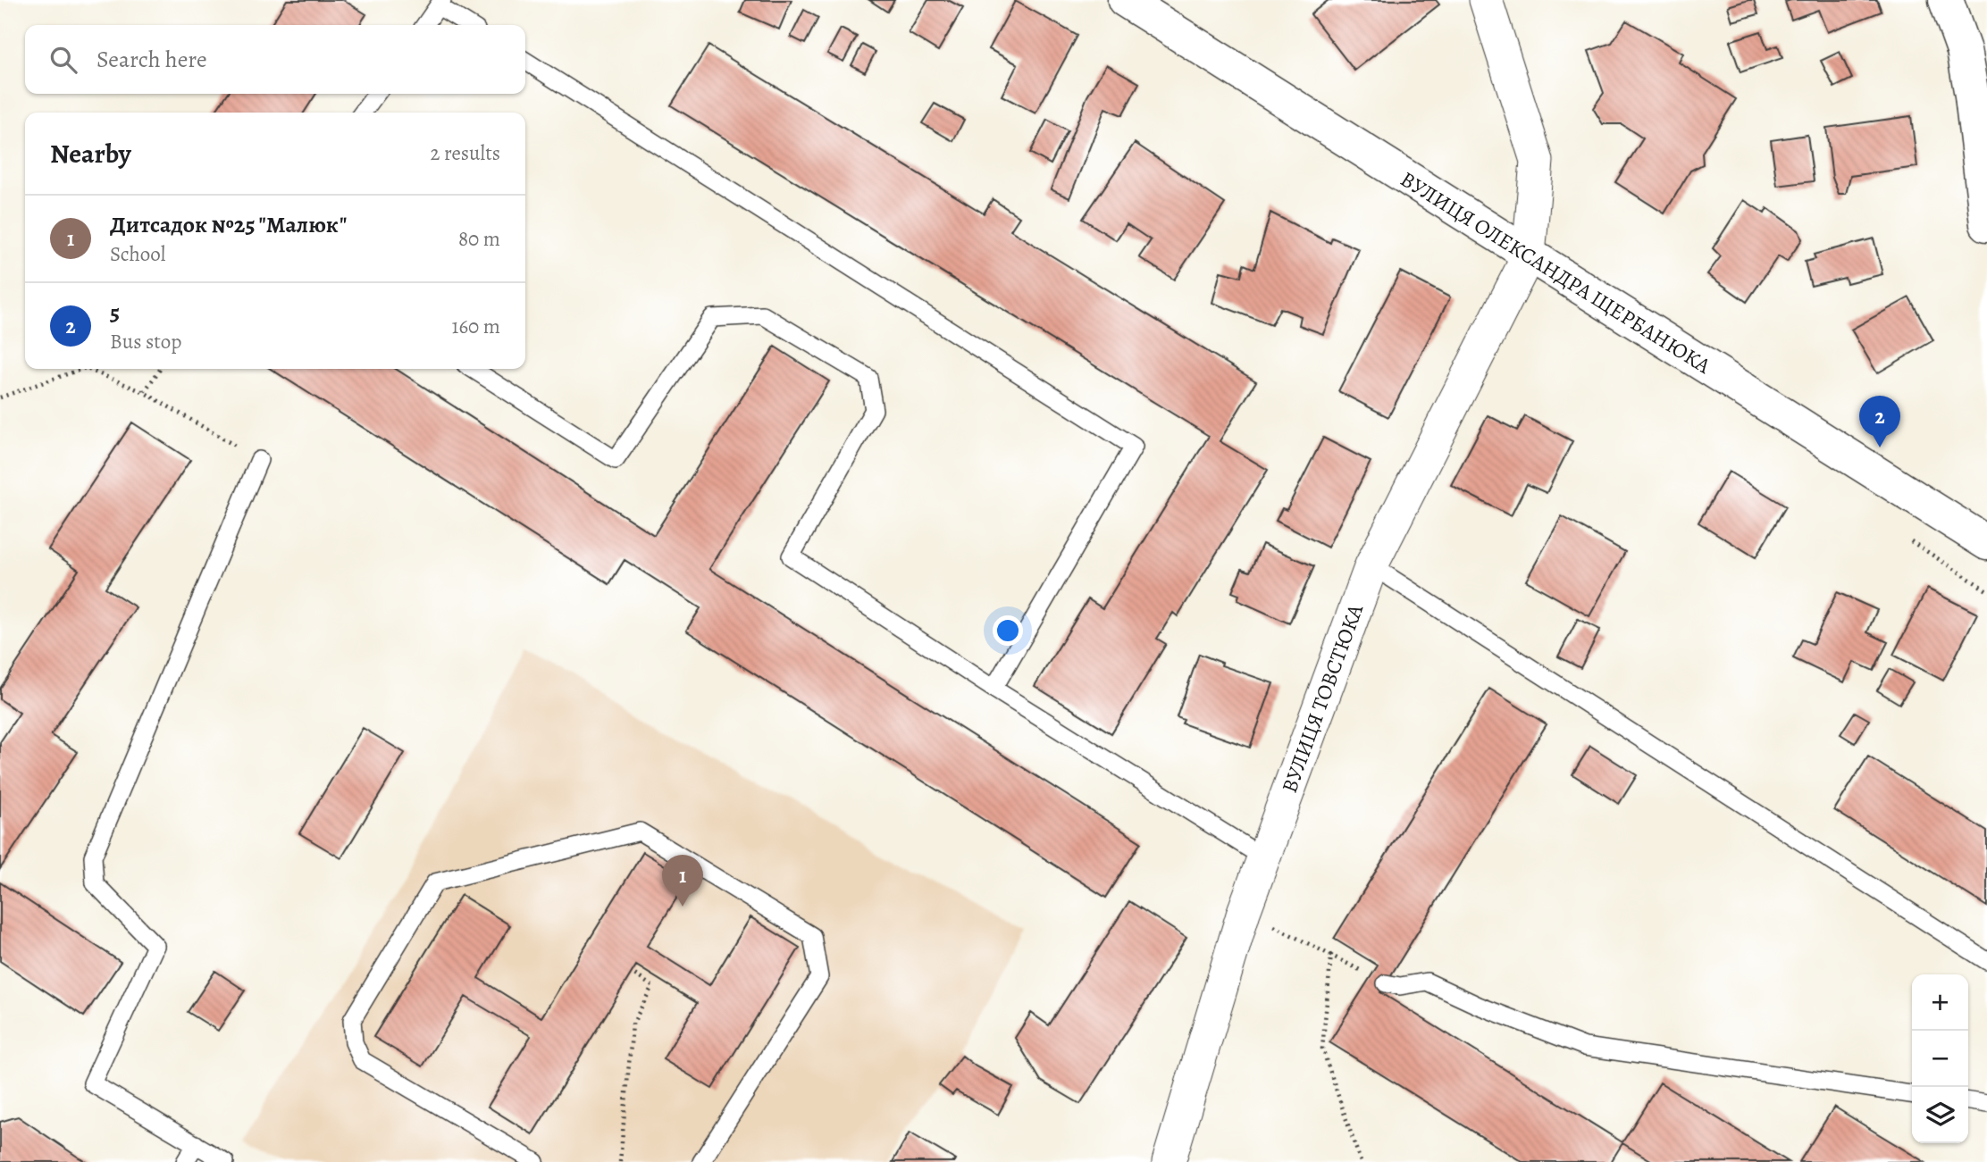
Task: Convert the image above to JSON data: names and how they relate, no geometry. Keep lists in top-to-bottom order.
{
  "streets": {
    "street": ["ВУЛИЦЯ ОЛЕКСАНДРА ЩЕРБАНЮКА", "ВУЛИЦЯ ТОВСТЮКА"]
  },
  "crossings": [
    ["ВУЛИЦЯ ОЛЕКСАНДРА ЩЕРБАНЮКА", "ВУЛИЦЯ ТОВСТЮКА"]
  ],
  "page": {
    "search": "Search here",
    "heading": ["Nearby", "2 results"],
    "list": [
      {
        "mark": "1",
        "name": "Дитсадок №25 \"Малюк\"",
        "note": "School",
        "value": "80 m"
      },
      {
        "mark": "2",
        "name": "5",
        "note": "Bus stop",
        "value": "160 m"
      }
    ],
    "pins": ["2", "1"],
    "map_buttons": ["+", "−"]
  }
}
